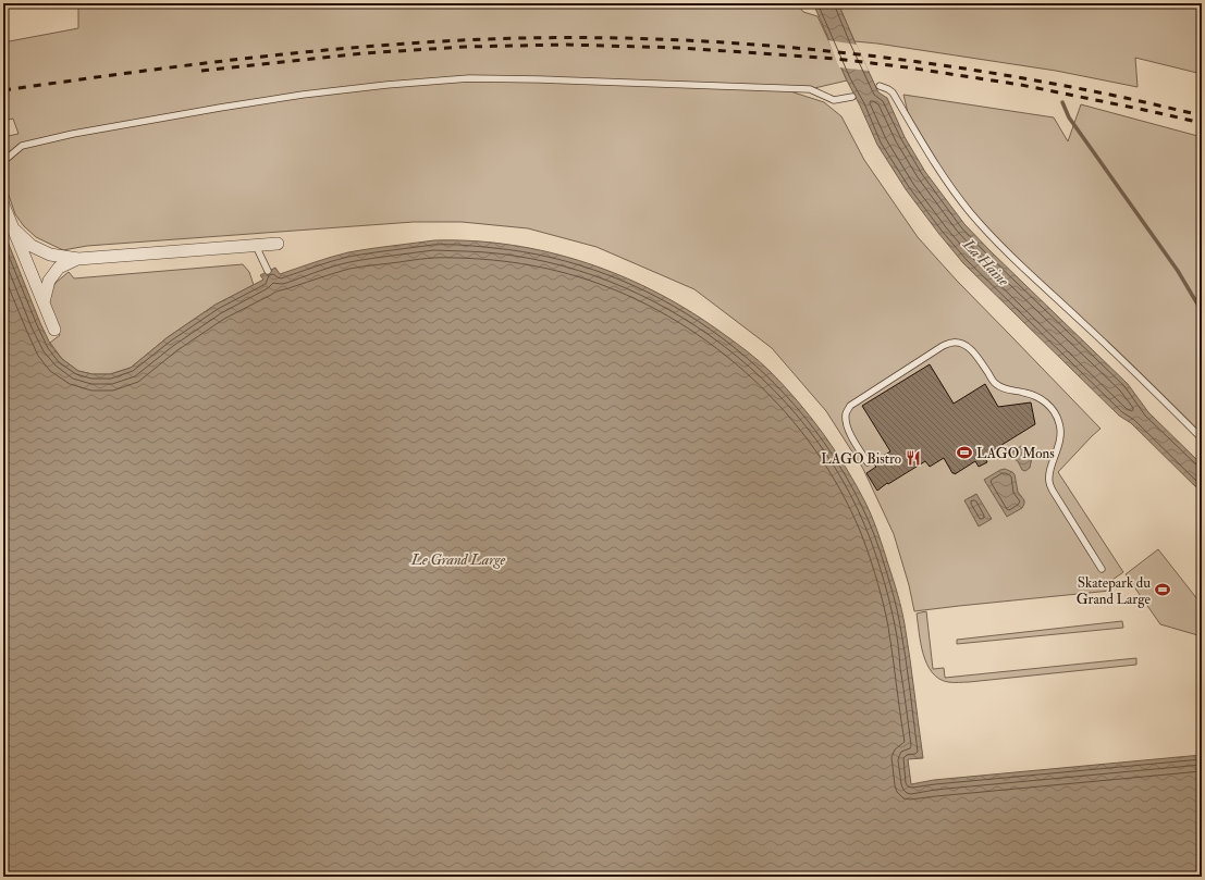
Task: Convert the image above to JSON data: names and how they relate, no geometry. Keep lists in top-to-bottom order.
{
  "water": ["La Haine", "Le Grand Large"],
  "places": {
    "sports": ["LAGO Mons", "Skatepark du Grand Large"],
    "restaurant": ["LAGO Bistro"]
  }
}
